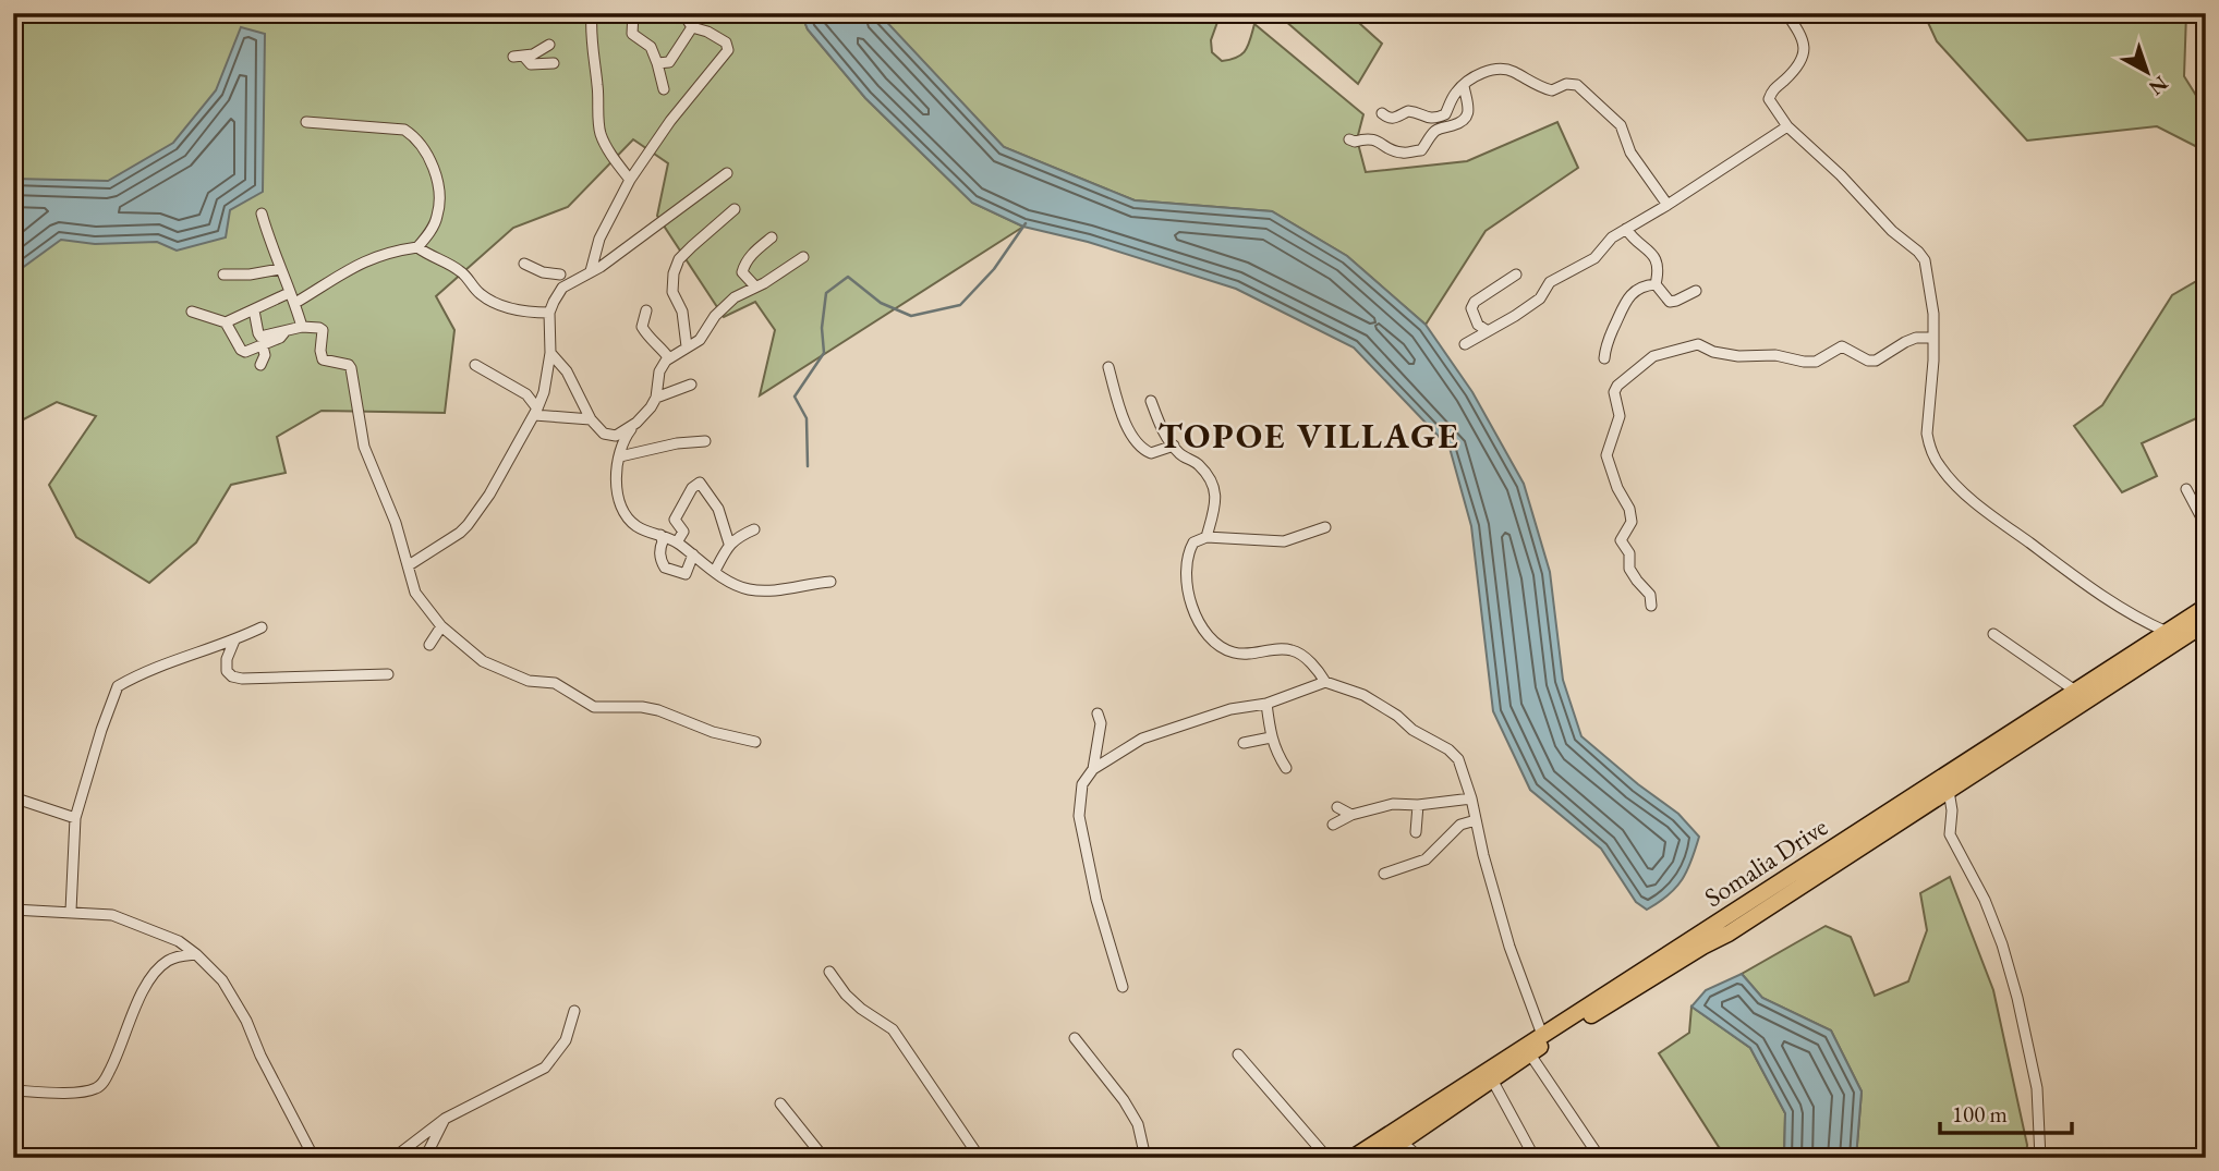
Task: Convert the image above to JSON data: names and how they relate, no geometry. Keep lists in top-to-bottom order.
{
  "streets": {
    "main road": ["Somalia Drive"]
  },
  "districts": ["TOPOE VILLAGE"],
  "scale_bar": "100 m",
  "north": "bottom right"
}
